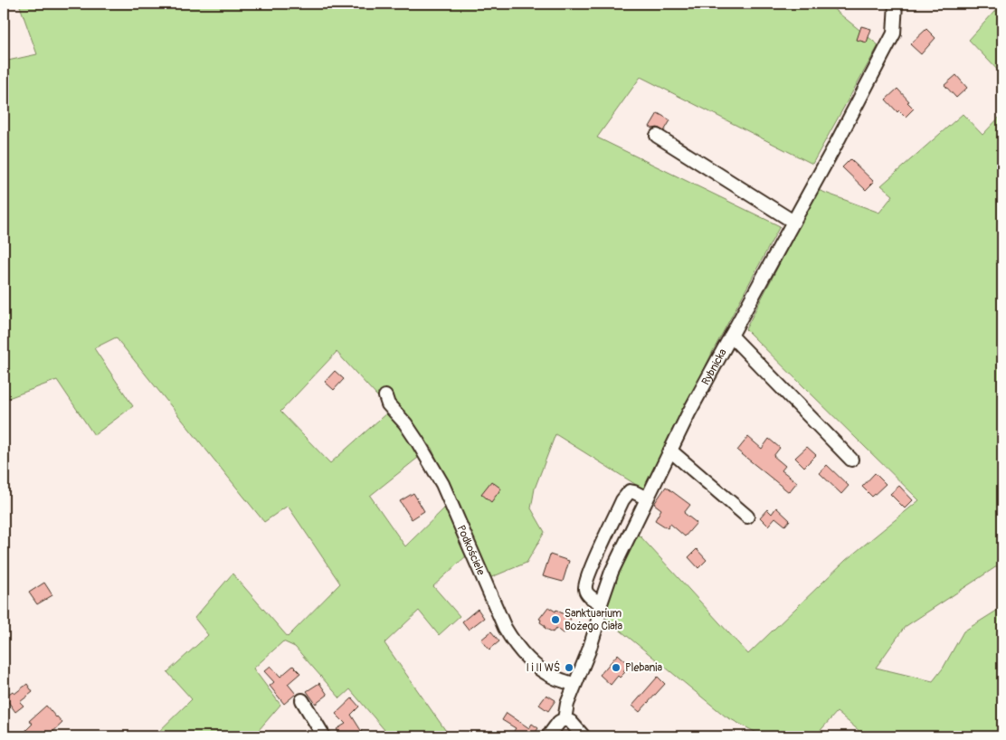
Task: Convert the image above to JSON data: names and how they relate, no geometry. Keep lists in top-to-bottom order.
{
  "streets": {
    "street": ["Rybnicka", "Podkościele"]
  },
  "crossings": [
    ["Rybnicka", "Podkościele"]
  ],
  "places": ["Sanktuarium Bożego Ciała", "I i II WŚ", "Plebania"]
}
